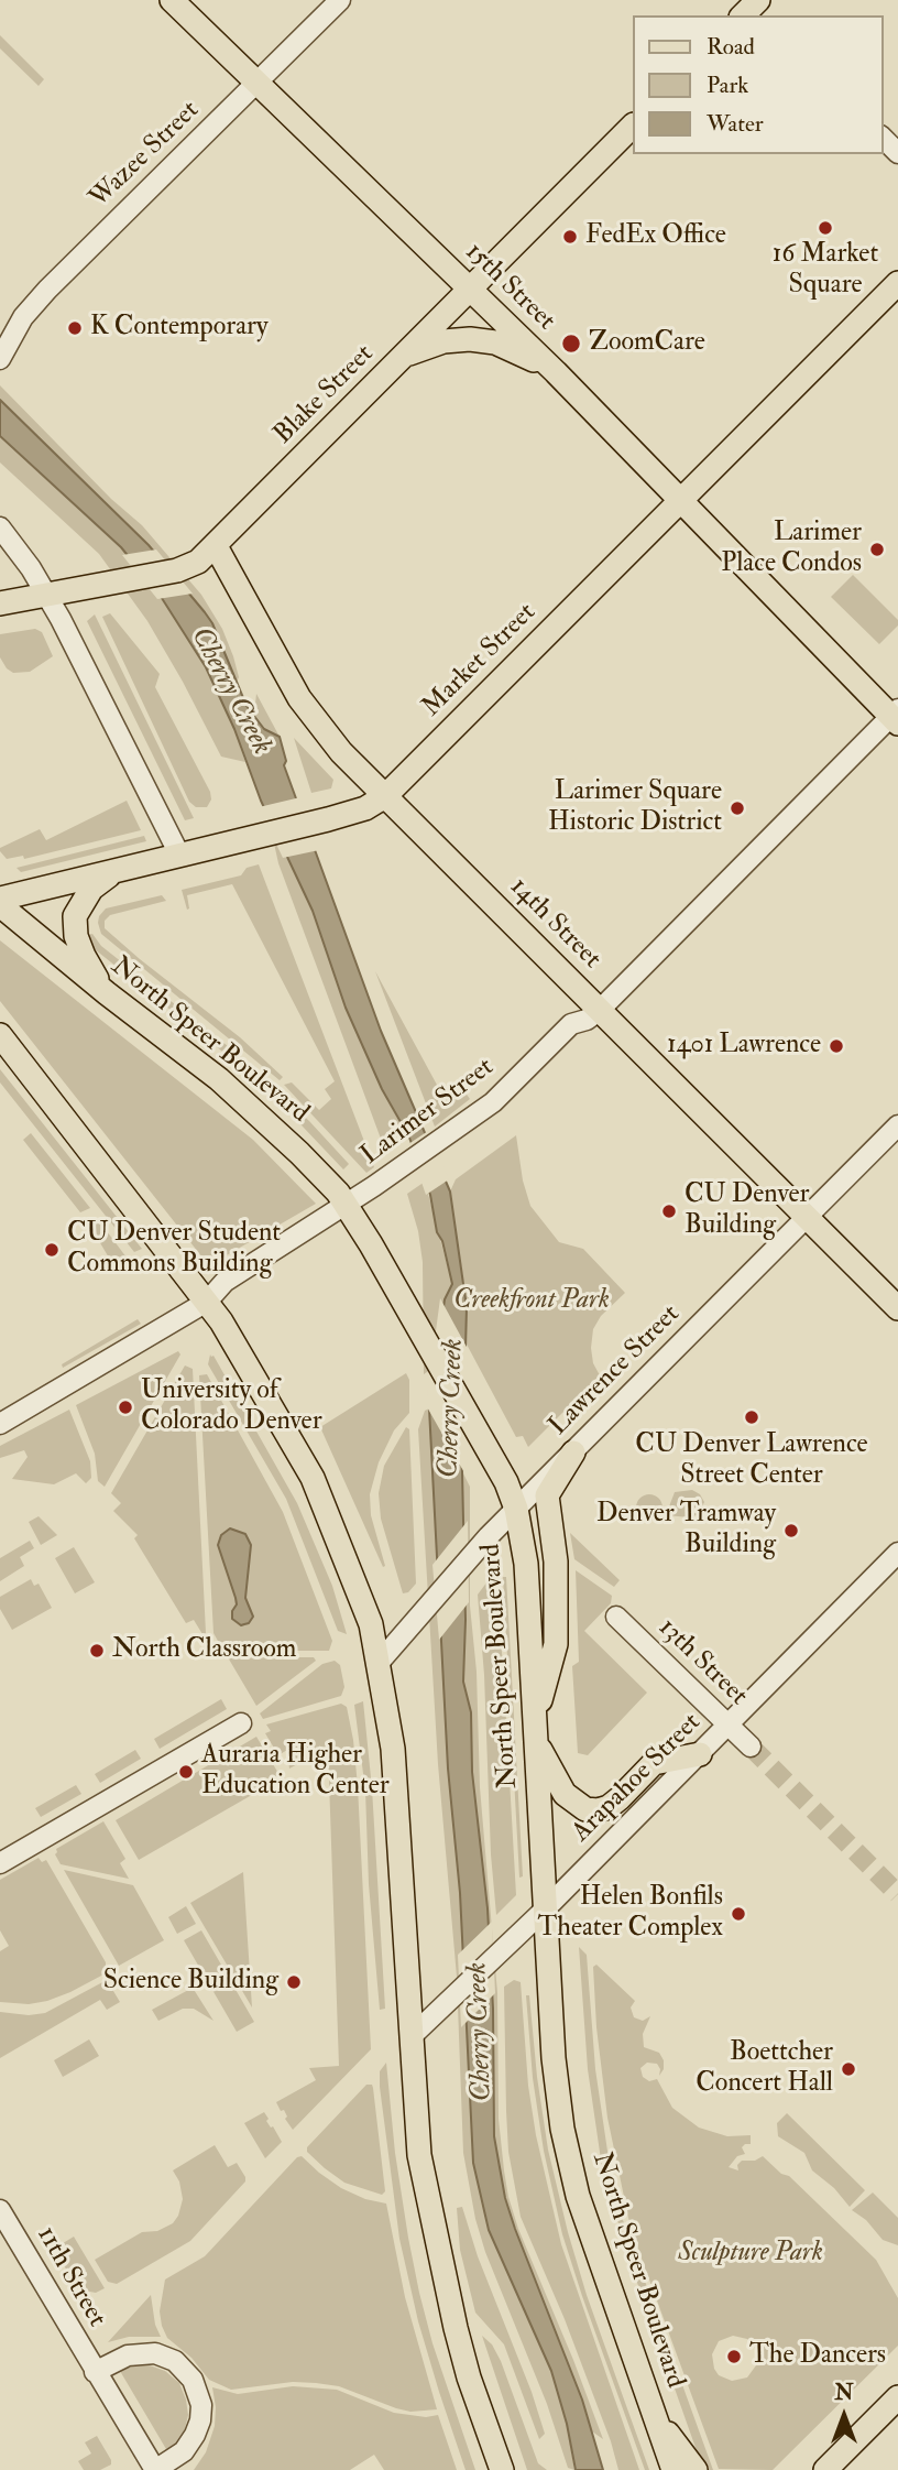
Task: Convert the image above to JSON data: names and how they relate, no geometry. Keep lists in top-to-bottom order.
{
  "streets": {
    "main road": [
      "15th Street",
      "Blake Street",
      "Market Street",
      "14th Street",
      "North Speer Boulevard"
    ],
    "street": [
      "Wazee Street",
      "Larimer Street",
      "Lawrence Street",
      "13th Street",
      "Arapahoe Street",
      "11th Street"
    ]
  },
  "crossings": [
    ["Wazee Street", "15th Street"],
    ["15th Street", "Blake Street"],
    ["15th Street", "Market Street"],
    ["15th Street", "Larimer Street"],
    ["Blake Street", "14th Street"],
    ["Market Street", "14th Street"],
    ["14th Street", "Larimer Street"],
    ["14th Street", "Lawrence Street"],
    ["North Speer Boulevard", "Larimer Street"],
    ["North Speer Boulevard", "Lawrence Street"],
    ["North Speer Boulevard", "Arapahoe Street"],
    ["13th Street", "Arapahoe Street"]
  ],
  "water": ["Cherry Creek"],
  "parks": ["Creekfront Park", "Sculpture Park"],
  "places": [
    "16 Market Square",
    "FedEx Office",
    "K Contemporary",
    "ZoomCare",
    "Larimer Place Condos",
    "Larimer Square Historic District",
    "1401 Lawrence",
    "CU Denver Building",
    "CU Denver Student Commons Building",
    "University of Colorado Denver",
    "CU Denver Lawrence Street Center",
    "Denver Tramway Building",
    "North Classroom",
    "Auraria Higher Education Center",
    "Helen Bonfils Theater Complex",
    "Science Building",
    "Boettcher Concert Hall",
    "The Dancers"
  ],
  "legend": ["Road", "Park", "Water"],
  "north": "top"
}
